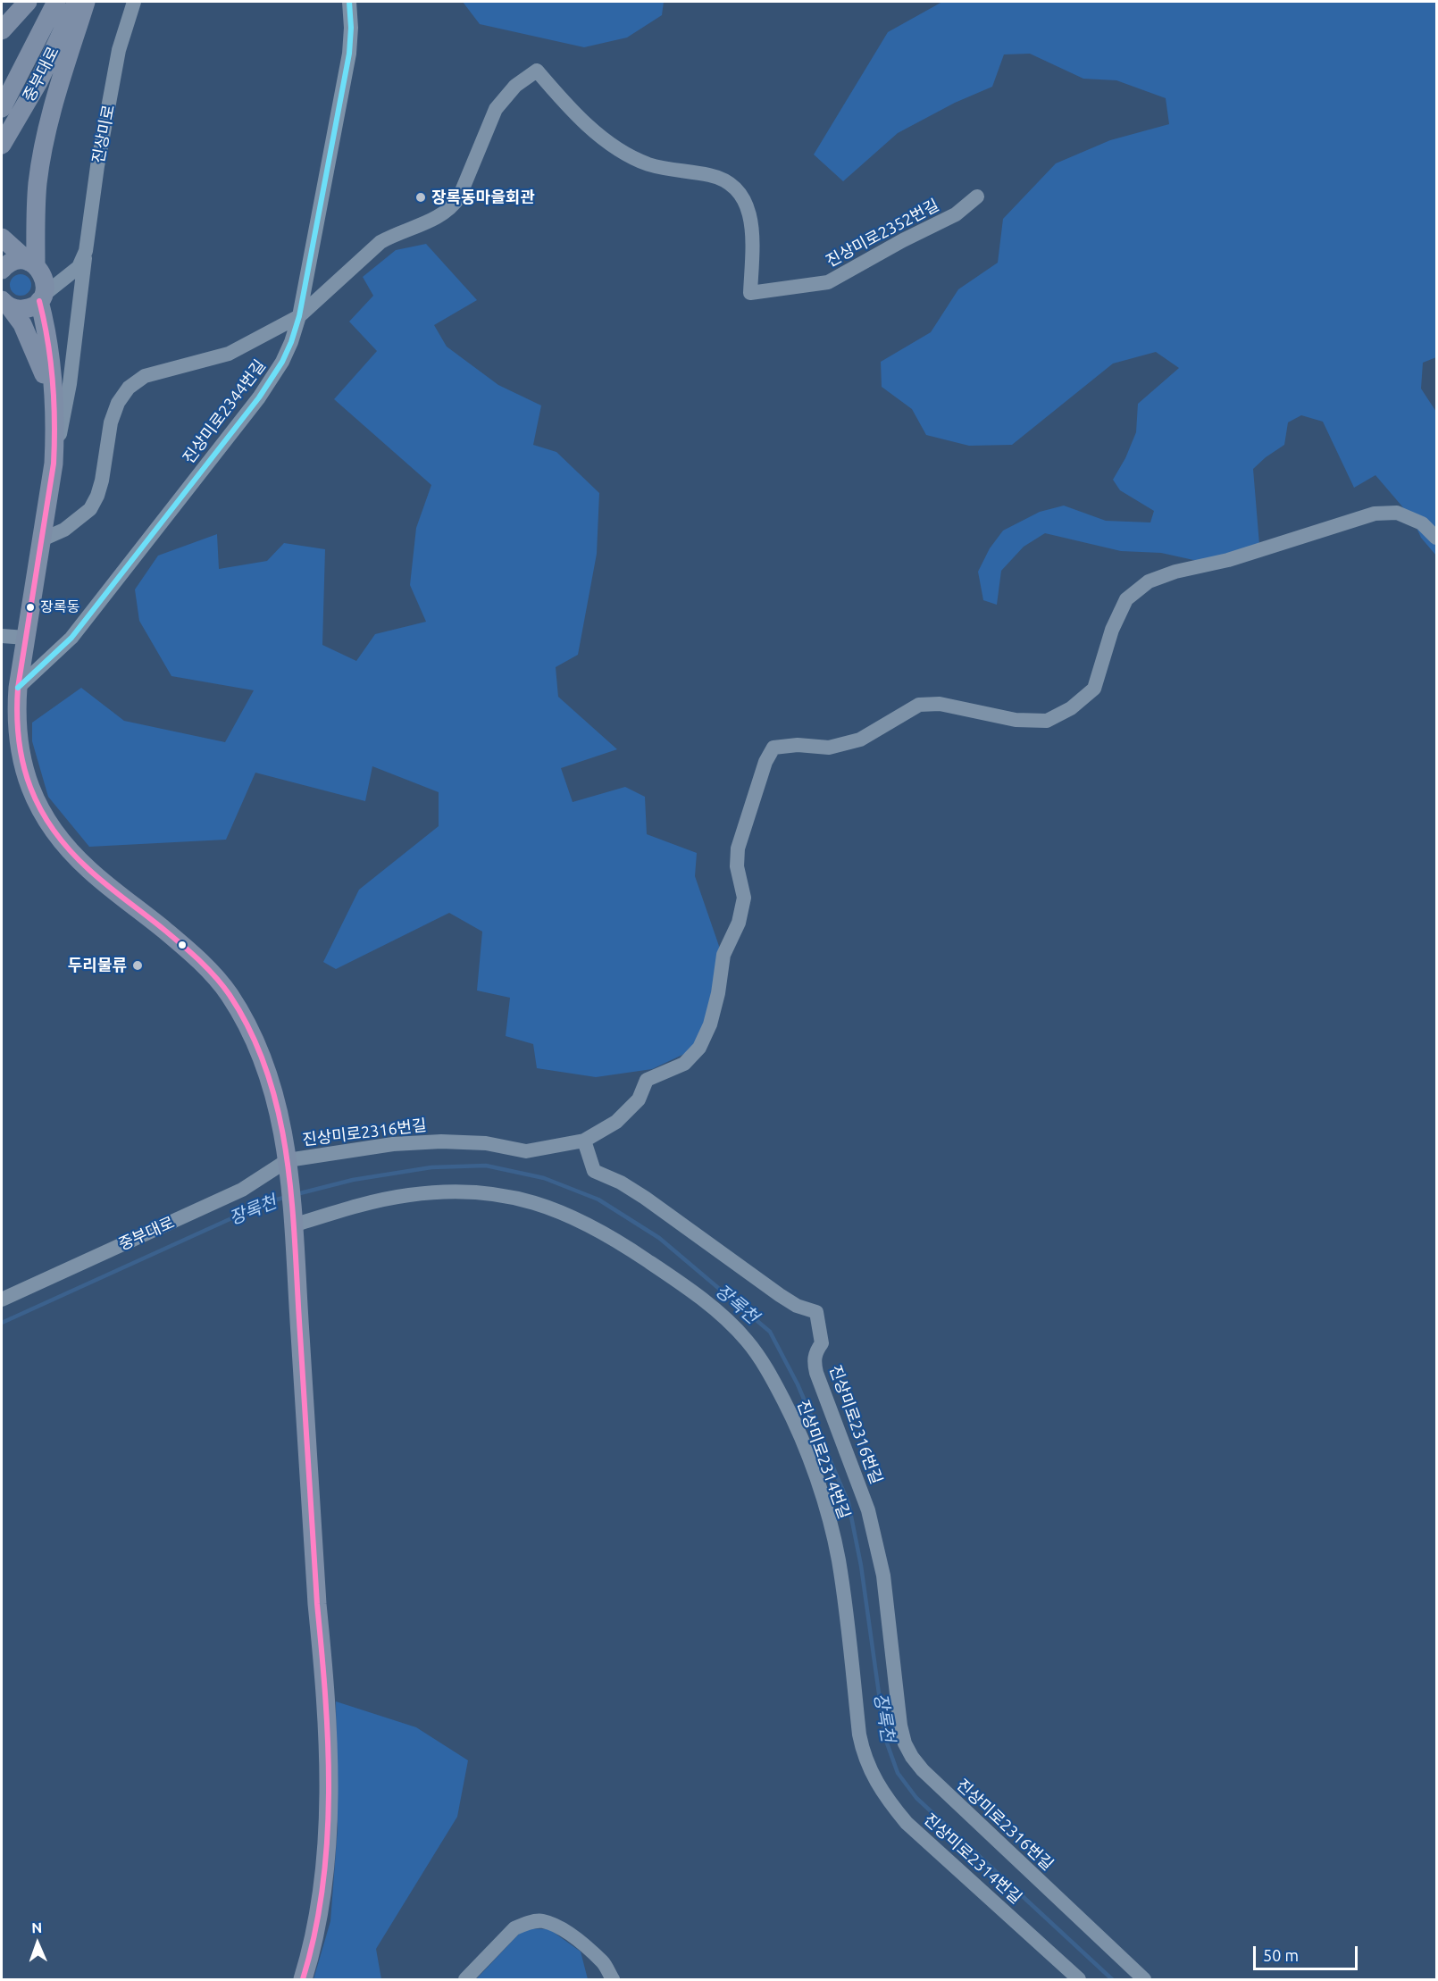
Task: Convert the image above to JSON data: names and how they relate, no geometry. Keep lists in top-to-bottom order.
{
  "streets": {
    "main road": ["중부대로"],
    "street": [
      "진상미로",
      "진상미로2352번길",
      "진상미로2344번길",
      "진상미로2316번길",
      "진상미로2314번길"
    ]
  },
  "crossings": [
    ["중부대로", "진상미로2316번길"],
    ["진상미로2352번길", "진상미로2344번길"]
  ],
  "water": ["장록천"],
  "places": ["장록동마을회관", "장록동", "두리물류"],
  "scale_bar": "50 m",
  "north": "top"
}
